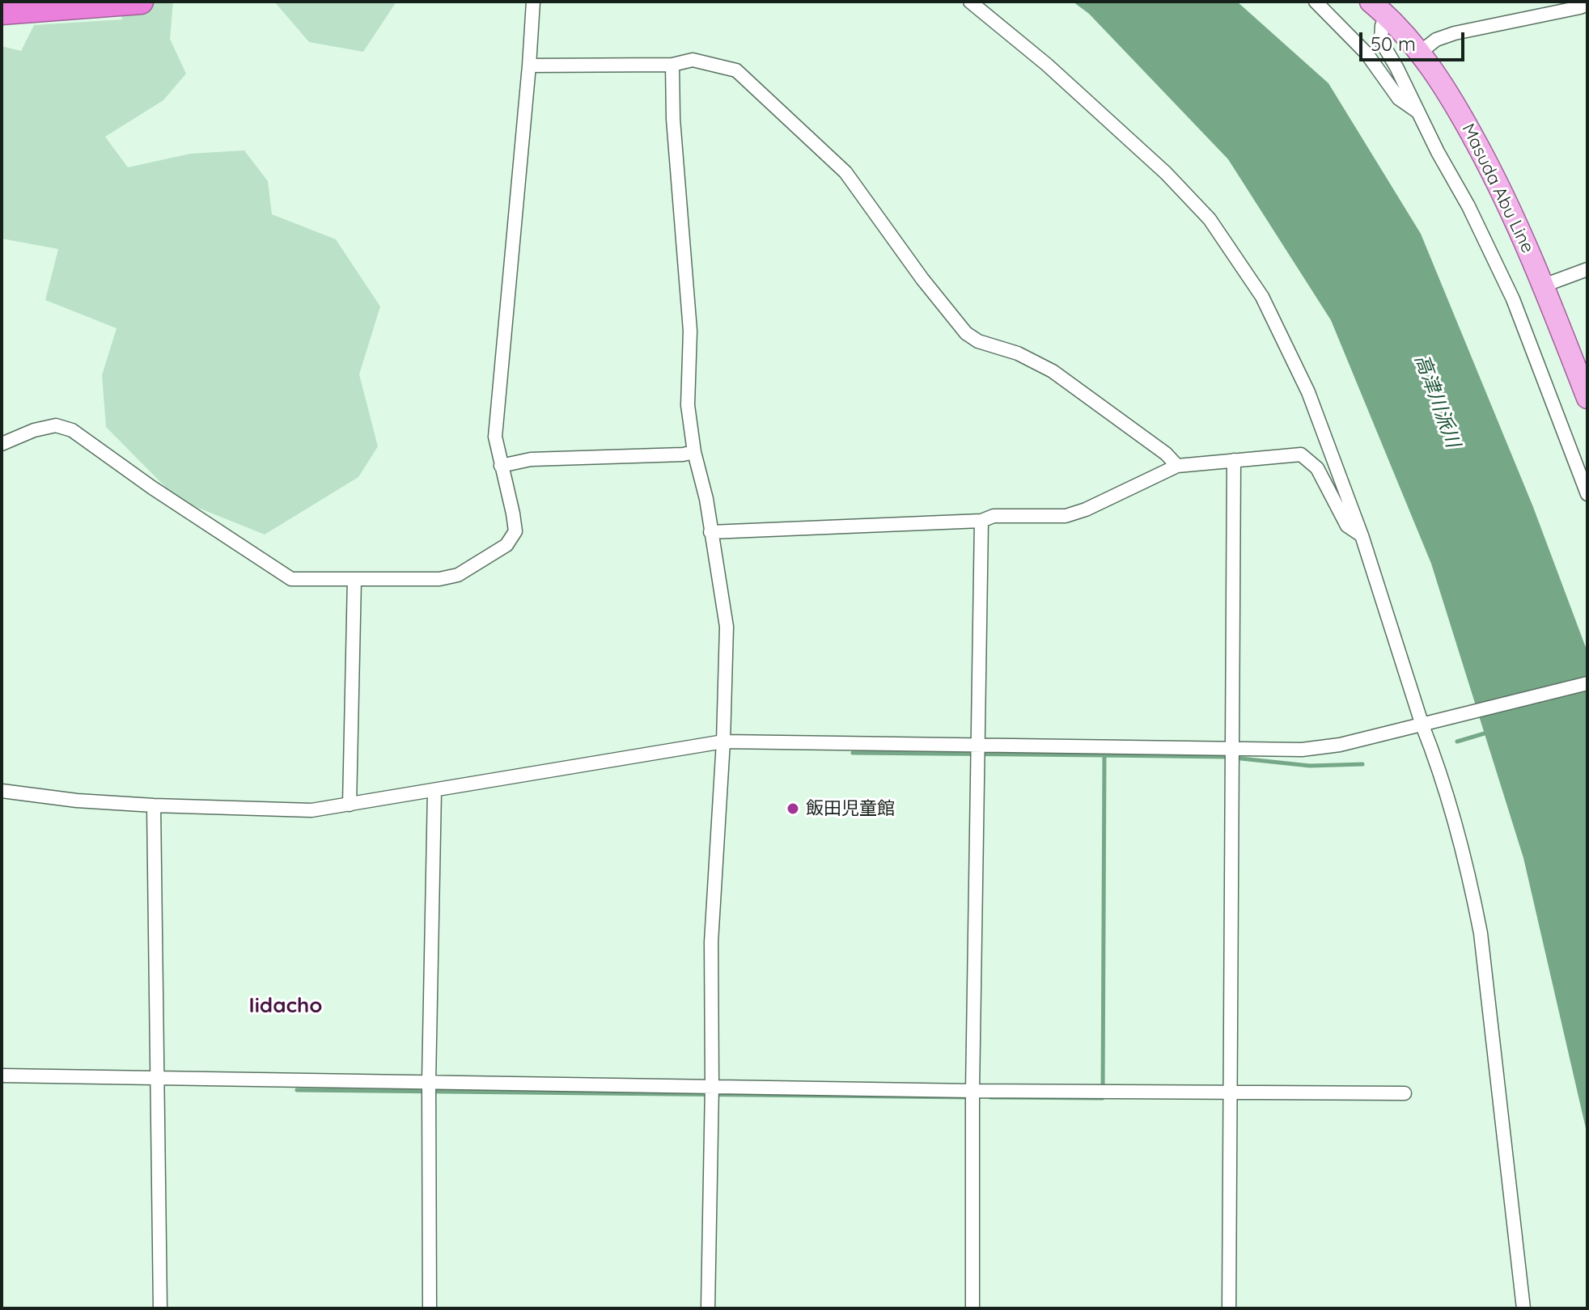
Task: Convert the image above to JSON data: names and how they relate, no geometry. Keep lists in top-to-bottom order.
{
  "streets": {
    "main road": ["Masuda Abu Line"]
  },
  "districts": ["Iidacho"],
  "water": ["高津川派川"],
  "places": ["飯田児童館"],
  "scale_bar": "50 m"
}
